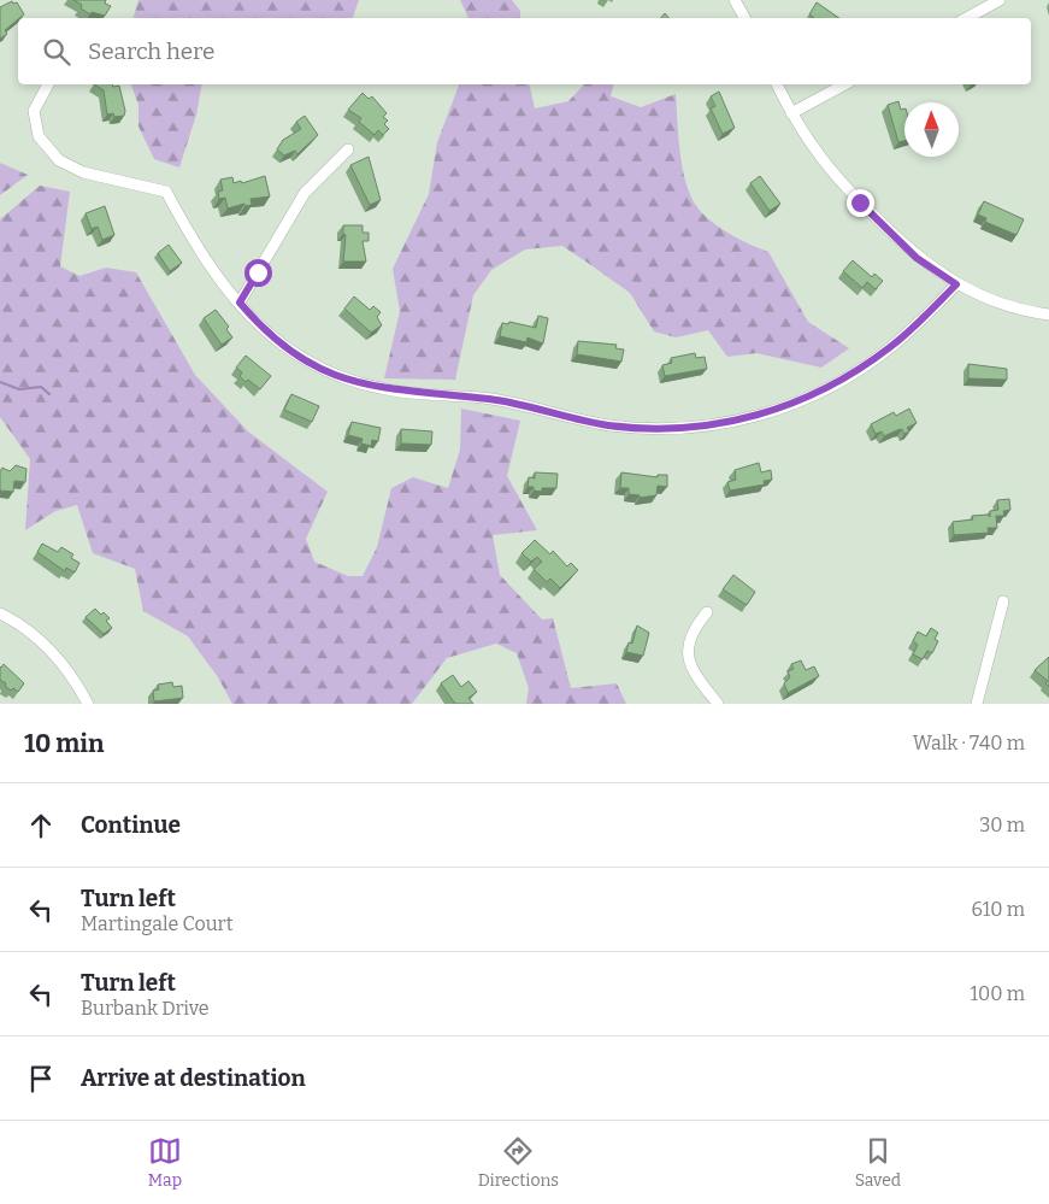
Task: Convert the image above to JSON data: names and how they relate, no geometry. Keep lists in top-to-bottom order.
{
  "north": "top",
  "page": {
    "search": "Search here",
    "heading": ["10 min", "Walk · 740 m"],
    "list": [
      ["Continue", "30 m"],
      ["Turn left", "Martingale Court", "610 m"],
      ["Turn left", "Burbank Drive", "100 m"],
      "Arrive at destination"
    ],
    "nav": ["Map", "Directions", "Saved"]
  }
}
